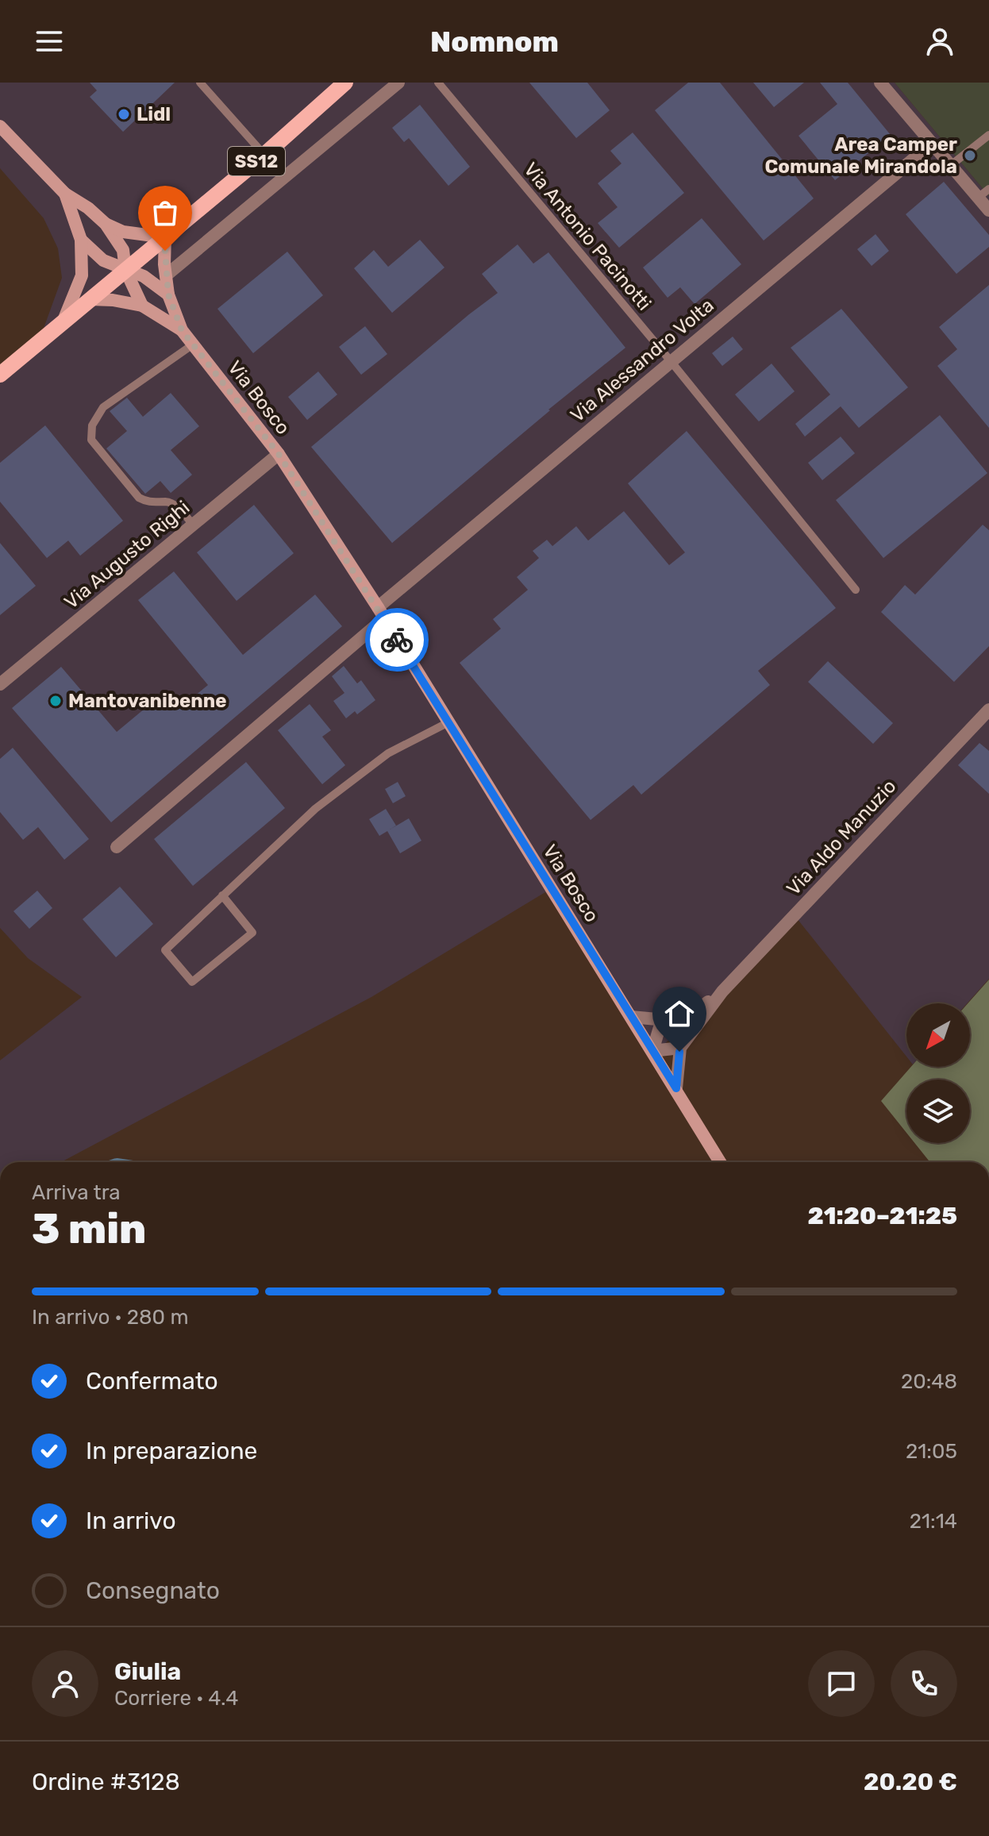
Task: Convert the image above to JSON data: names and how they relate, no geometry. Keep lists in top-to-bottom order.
{
  "streets": {
    "main road": ["SS12"],
    "street": [
      "Via Alessandro Volta",
      "Via Bosco",
      "Via Augusto Righi",
      "Via Aldo Manuzio"
    ],
    "lane": ["Via Antonio Pacinotti"]
  },
  "crossings": [
    ["SS12", "Via Bosco"],
    ["Via Antonio Pacinotti", "Via Alessandro Volta"],
    ["Via Alessandro Volta", "Via Bosco"],
    ["Via Bosco", "Via Augusto Righi"],
    ["Via Bosco", "Via Aldo Manuzio"]
  ],
  "places": ["Lidl", "Area Camper Comunale Mirandola", "Mantovanibenne"],
  "north": "bottom left",
  "page": {
    "header": "Nomnom",
    "heading": ["3 min", "Arriva tra", "21:20–21:25"],
    "panel": [
      "Giulia",
      "Corriere · 4.4",
      "Ordine #3128",
      "20.20 €"
    ],
    "bar": "In arrivo · 280 m",
    "list": [
      ["Confermato", "20:48"],
      ["In preparazione", "21:05"],
      ["In arrivo", "21:14"],
      "Consegnato"
    ]
  }
}
